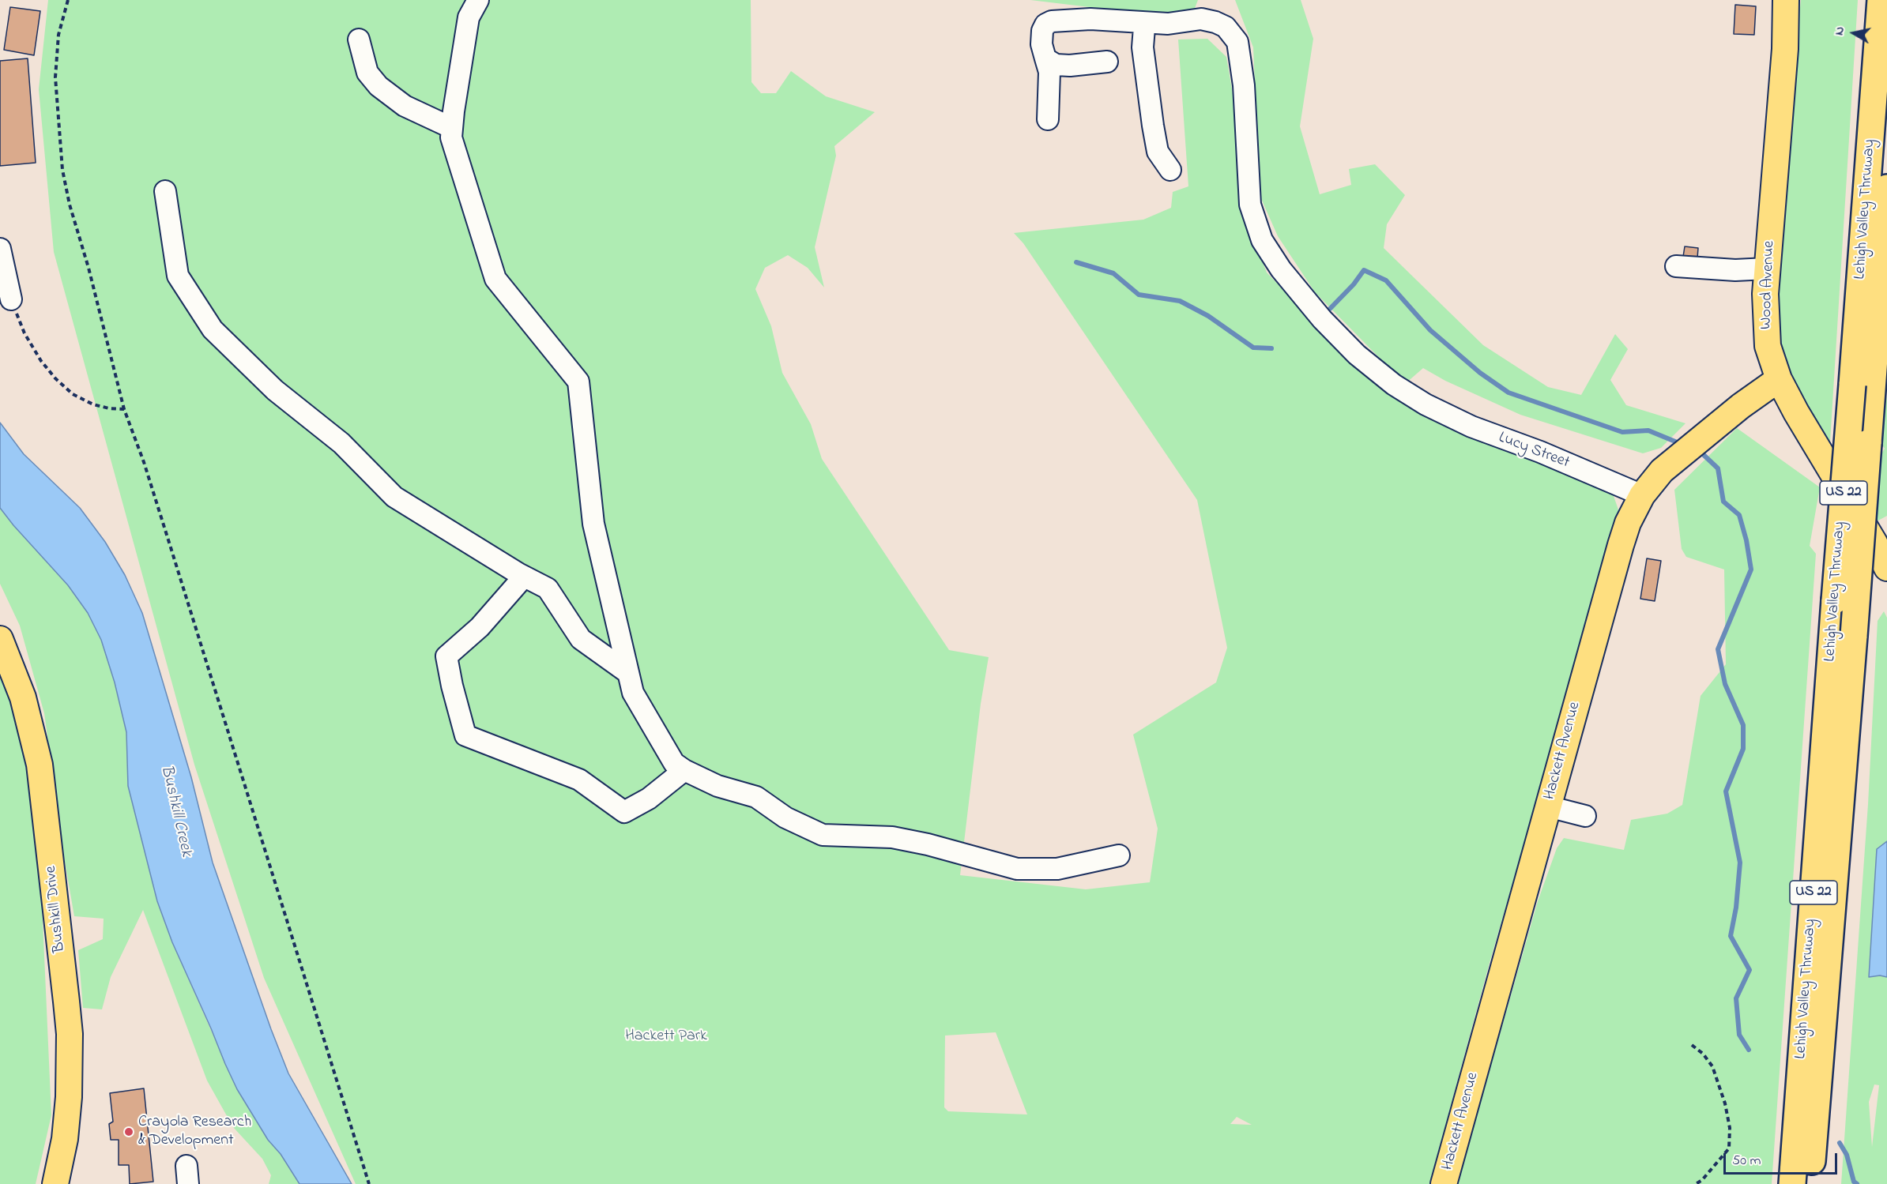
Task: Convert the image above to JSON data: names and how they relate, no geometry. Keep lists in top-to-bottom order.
{
  "streets": {
    "highway": ["Lehigh Valley Thruway", "US 22"],
    "main road": ["Wood Avenue", "Hackett Avenue", "Bushkill Drive"],
    "street": ["Lucy Street"]
  },
  "crossings": [
    ["Wood Avenue", "Hackett Avenue"],
    ["Lucy Street", "Hackett Avenue"]
  ],
  "water": ["Bushkill Creek"],
  "parks": ["Hackett Park"],
  "places": ["Crayola Research & Development"],
  "scale_bar": "50 m",
  "north": "left"
}
